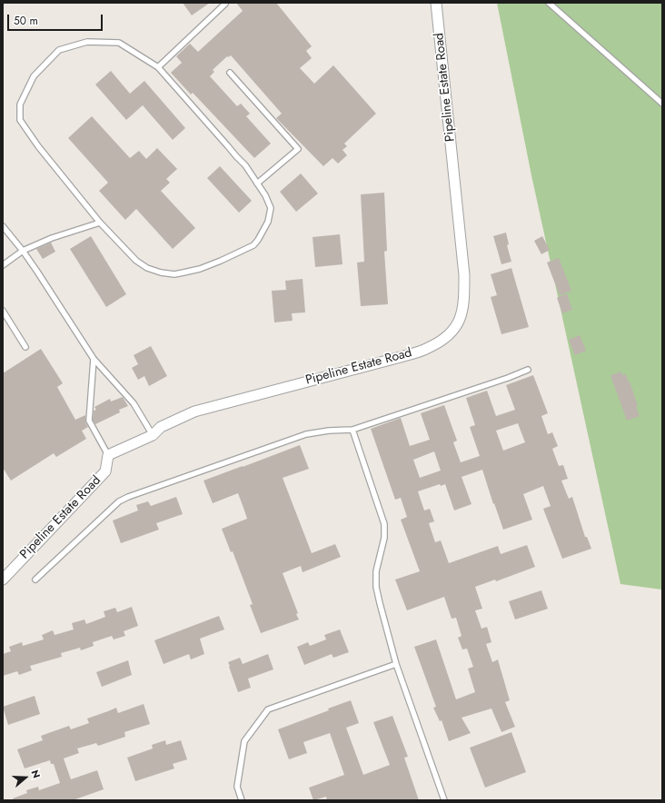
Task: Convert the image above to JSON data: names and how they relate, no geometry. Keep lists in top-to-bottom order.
{
  "streets": {
    "street": ["Pipeline Estate Road"]
  },
  "scale_bar": "50 m",
  "north": "right"
}
